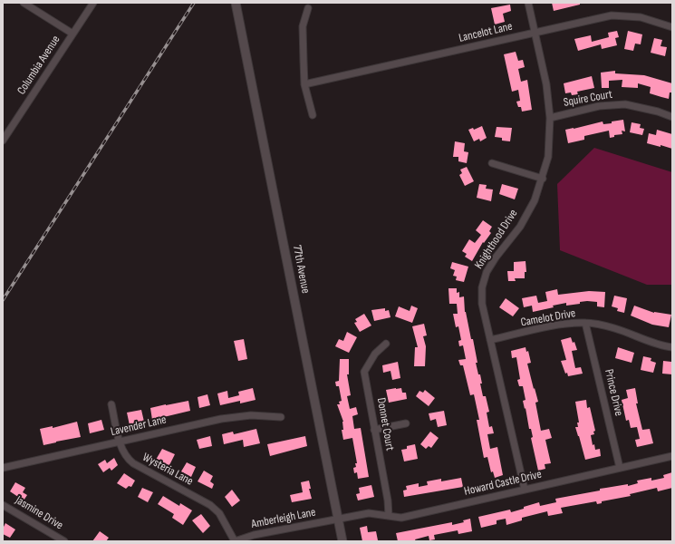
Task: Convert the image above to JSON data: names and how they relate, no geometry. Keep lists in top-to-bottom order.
{
  "streets": {
    "street": [
      "Lancelot Lane",
      "Columbia Avenue",
      "Squire Court",
      "Knighthood Drive",
      "77th Avenue",
      "Camelot Drive",
      "Prince Drive",
      "Donnet Court",
      "Lavender Lane",
      "Wysteria Lane",
      "Howard Castle Drive",
      "Jasmine Drive",
      "Amberleigh Lane"
    ]
  },
  "crossings": [
    ["Lancelot Lane", "Knighthood Drive"],
    ["Squire Court", "Knighthood Drive"],
    ["Knighthood Drive", "Camelot Drive"],
    ["Knighthood Drive", "Howard Castle Drive"],
    ["77th Avenue", "Howard Castle Drive"],
    ["77th Avenue", "Amberleigh Lane"],
    ["Camelot Drive", "Prince Drive"],
    ["Prince Drive", "Howard Castle Drive"],
    ["Donnet Court", "Howard Castle Drive"],
    ["Lavender Lane", "Wysteria Lane"],
    ["Wysteria Lane", "Amberleigh Lane"],
    ["Howard Castle Drive", "Amberleigh Lane"]
  ]
}
